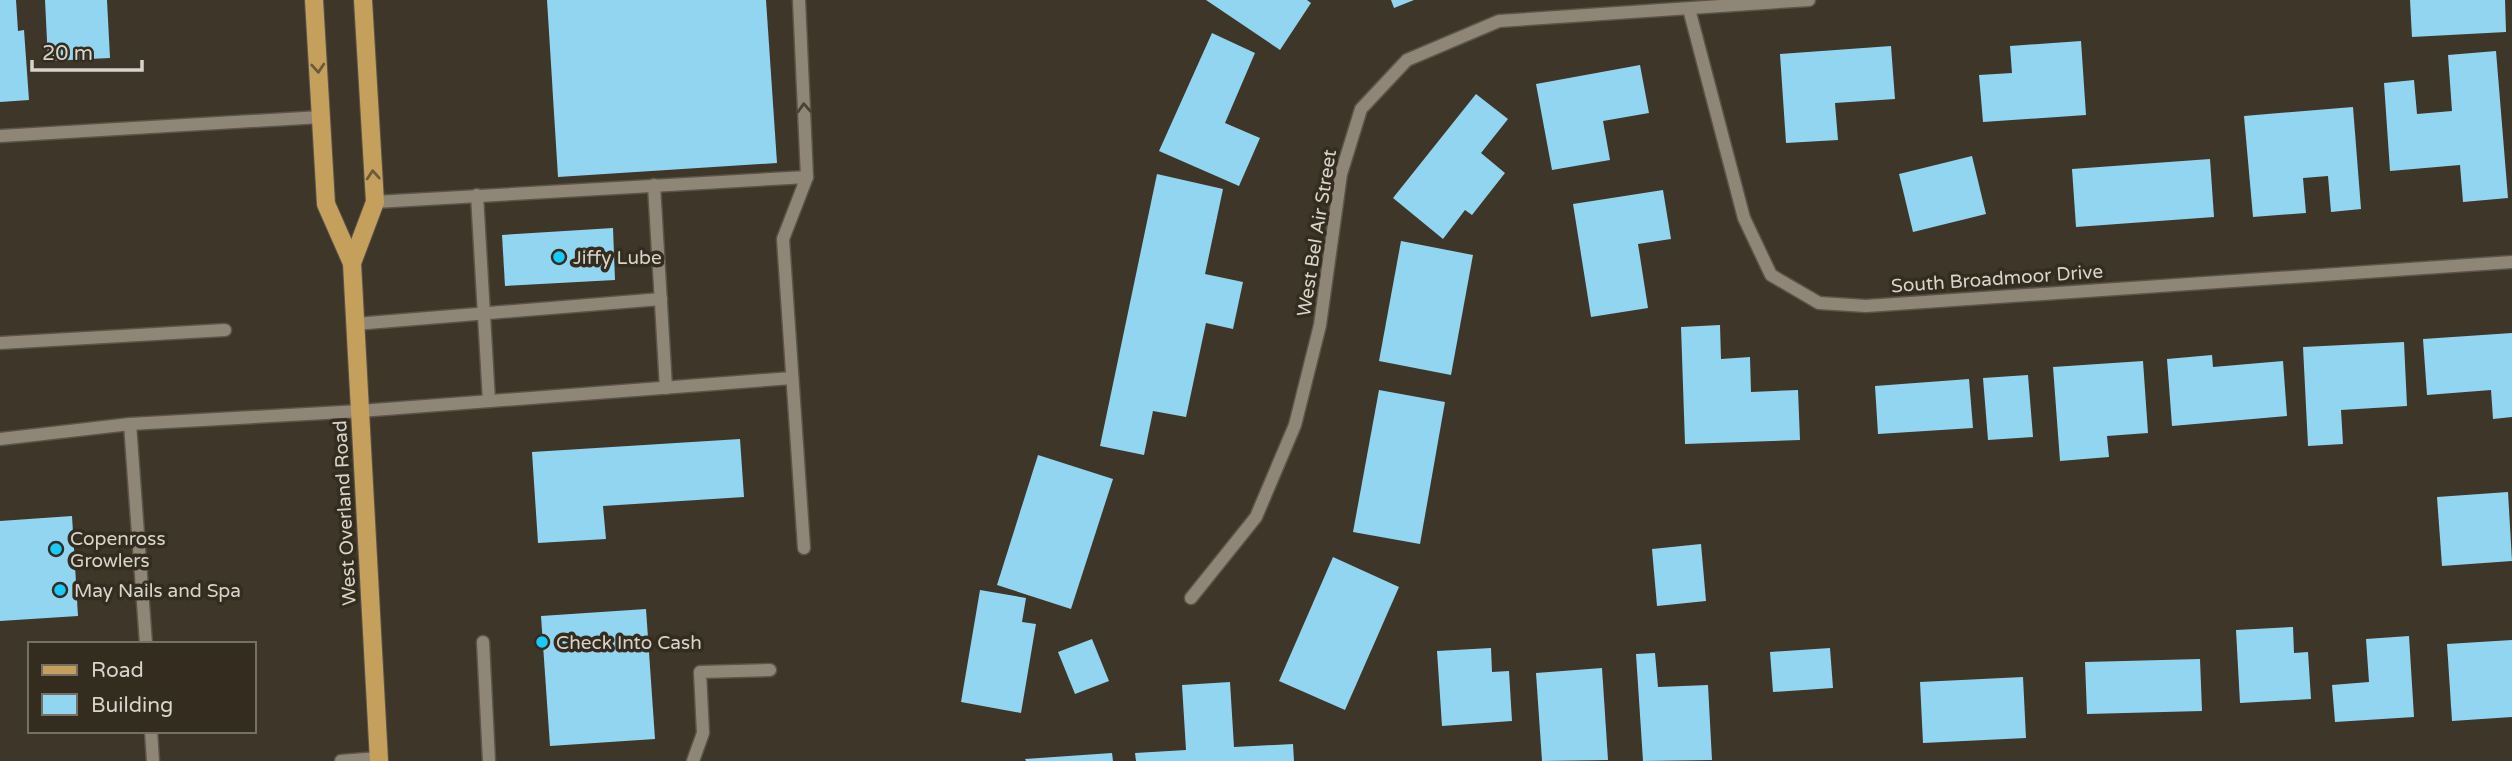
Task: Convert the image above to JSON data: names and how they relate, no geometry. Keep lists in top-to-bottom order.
{
  "streets": {
    "main road": ["West Overland Road"],
    "street": ["West Bel Air Street", "South Broadmoor Drive"]
  },
  "crossings": [
    ["West Bel Air Street", "South Broadmoor Drive"]
  ],
  "places": [
    "Jiffy Lube",
    "Copenross Growlers",
    "May Nails and Spa",
    "Check Into Cash"
  ],
  "legend": ["Road", "Building"],
  "scale_bar": "20 m"
}
